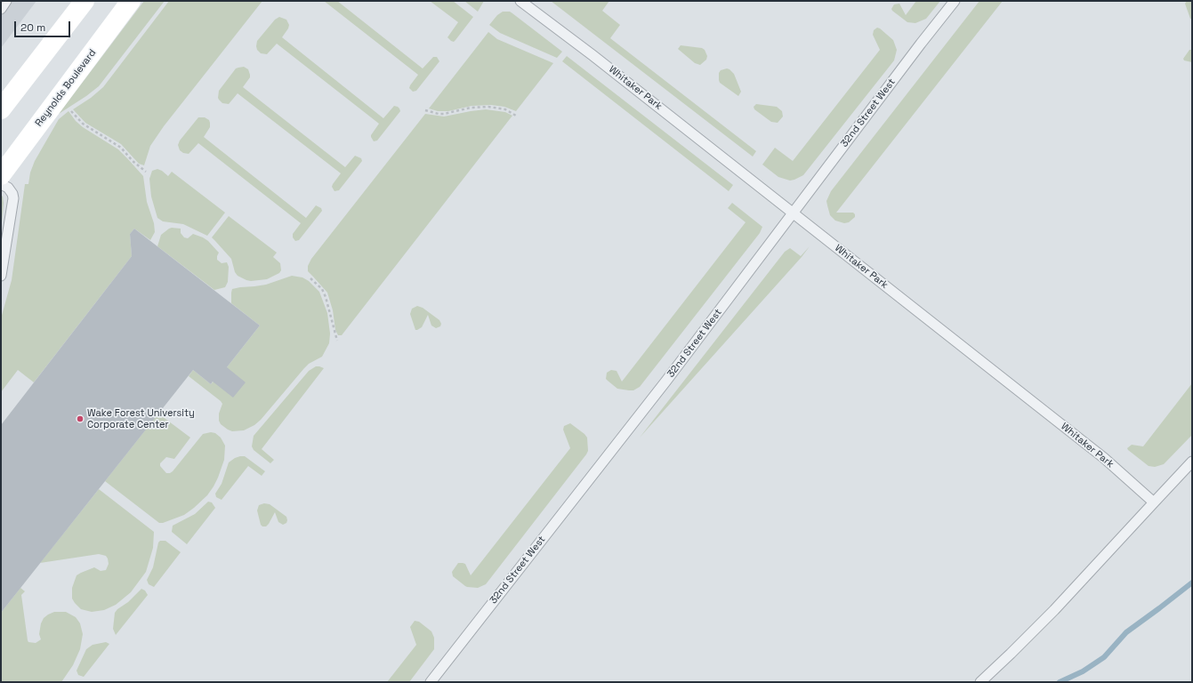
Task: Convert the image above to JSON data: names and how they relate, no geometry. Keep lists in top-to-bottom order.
{
  "streets": {
    "main road": ["Reynolds Boulevard"],
    "lane": ["Whitaker Park", "32nd Street West"]
  },
  "crossings": [
    ["Whitaker Park", "32nd Street West"]
  ],
  "places": ["Wake Forest University Corporate Center"],
  "scale_bar": "20 m"
}
